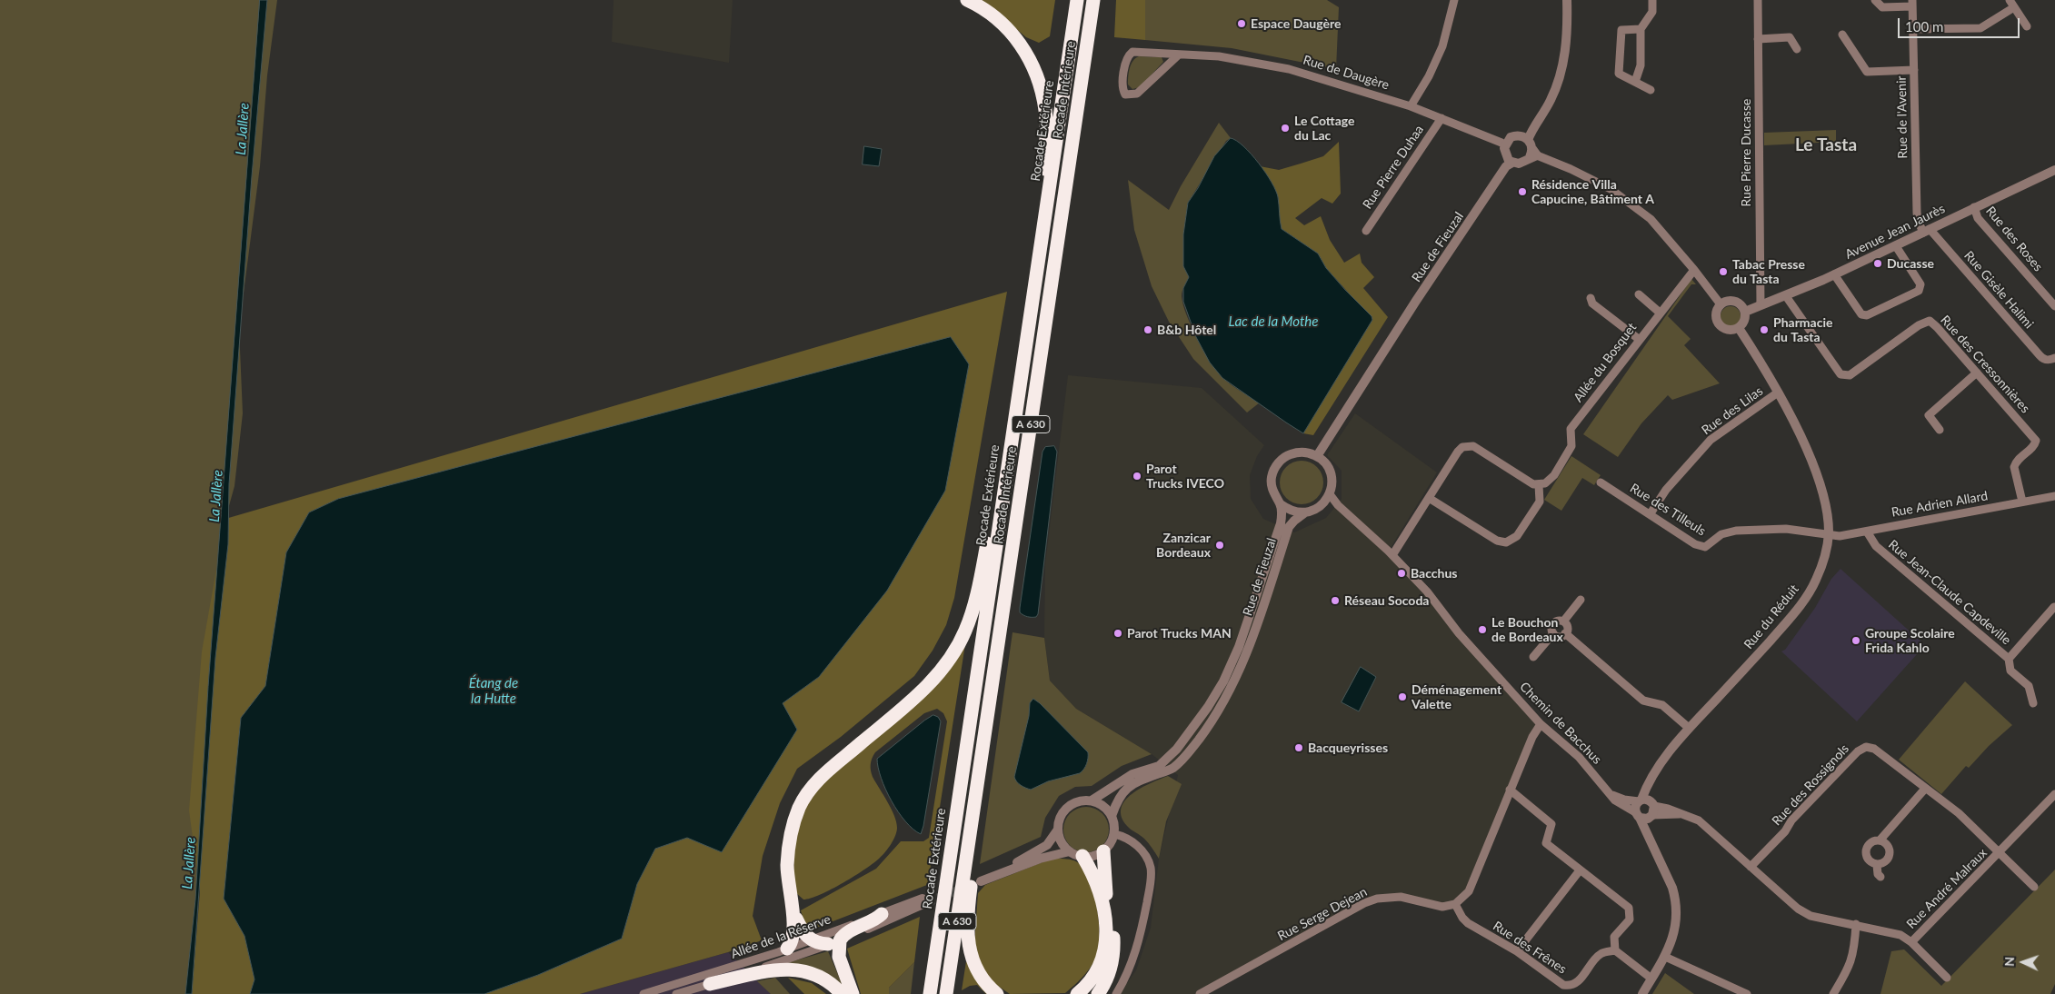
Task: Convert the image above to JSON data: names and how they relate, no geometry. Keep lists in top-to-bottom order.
{
  "streets": {
    "highway": ["Rocade Intérieure", "Rocade Extérieure", "A 630"],
    "street": [
      "Rue de Daugère",
      "Rue de l'Avenir",
      "Rue Pierre Ducasse",
      "Rue Pierre Duhaa",
      "Avenue Jean Jaurès",
      "Rue des Roses",
      "Rue de Fieuzal",
      "Rue Gisèle Halimi",
      "Allée du Bosquet",
      "Rue des Cressonnières",
      "Rue des Lilas",
      "Rue Adrien Allard",
      "Rue des Tilleuls",
      "Rue Jean-Claude Capdeville",
      "Rue du Réduit",
      "Chemin de Bacchus",
      "Rue des Rossignols",
      "Rue André Malraux",
      "Rue Serge Dejean",
      "Allée de la Réserve",
      "Rue des Frênes"
    ]
  },
  "crossings": [
    ["Rue de Daugère", "Rue Pierre Duhaa"],
    ["Rue de Daugère", "Rue de Fieuzal"],
    ["Rue de l'Avenir", "Avenue Jean Jaurès"],
    ["Rue de l'Avenir", "Rue Gisèle Halimi"],
    ["Rue Pierre Ducasse", "Avenue Jean Jaurès"],
    ["Avenue Jean Jaurès", "Rue des Roses"],
    ["Avenue Jean Jaurès", "Rue Gisèle Halimi"],
    ["Avenue Jean Jaurès", "Rue des Cressonnières"],
    ["Avenue Jean Jaurès", "Rue du Réduit"],
    ["Rue de Fieuzal", "Chemin de Bacchus"],
    ["Rue des Cressonnières", "Rue Adrien Allard"],
    ["Rue des Lilas", "Rue des Tilleuls"],
    ["Rue des Lilas", "Rue du Réduit"],
    ["Rue Adrien Allard", "Rue des Tilleuls"],
    ["Rue Adrien Allard", "Rue Jean-Claude Capdeville"],
    ["Rue Adrien Allard", "Rue du Réduit"],
    ["Rue des Tilleuls", "Rue du Réduit"],
    ["Rue du Réduit", "Chemin de Bacchus"],
    ["Rue du Réduit", "Rue André Malraux"],
    ["Chemin de Bacchus", "Rue André Malraux"],
    ["Rue des Rossignols", "Rue André Malraux"],
    ["Rue Serge Dejean", "Rue des Frênes"]
  ],
  "districts": ["Le Tasta"],
  "water": ["La Jallère", "Lac de la Mothe", "Étang de la Hutte"],
  "places": [
    "Espace Daugère",
    "Le Cottage du Lac",
    "Résidence Villa Capucine, Bâtiment A",
    "Ducasse",
    "Tabac Presse du Tasta",
    "B&b Hôtel",
    "Pharmacie du Tasta",
    "Parot Trucks IVECO",
    "Zanzicar Bordeaux",
    "Bacchus",
    "Réseau Socoda",
    "Le Bouchon de Bordeaux",
    "Parot Trucks MAN",
    "Groupe Scolaire Frida Kahlo",
    "Déménagement Valette",
    "Bacqueyrisses"
  ],
  "scale_bar": "100 m",
  "north": "left"
}
